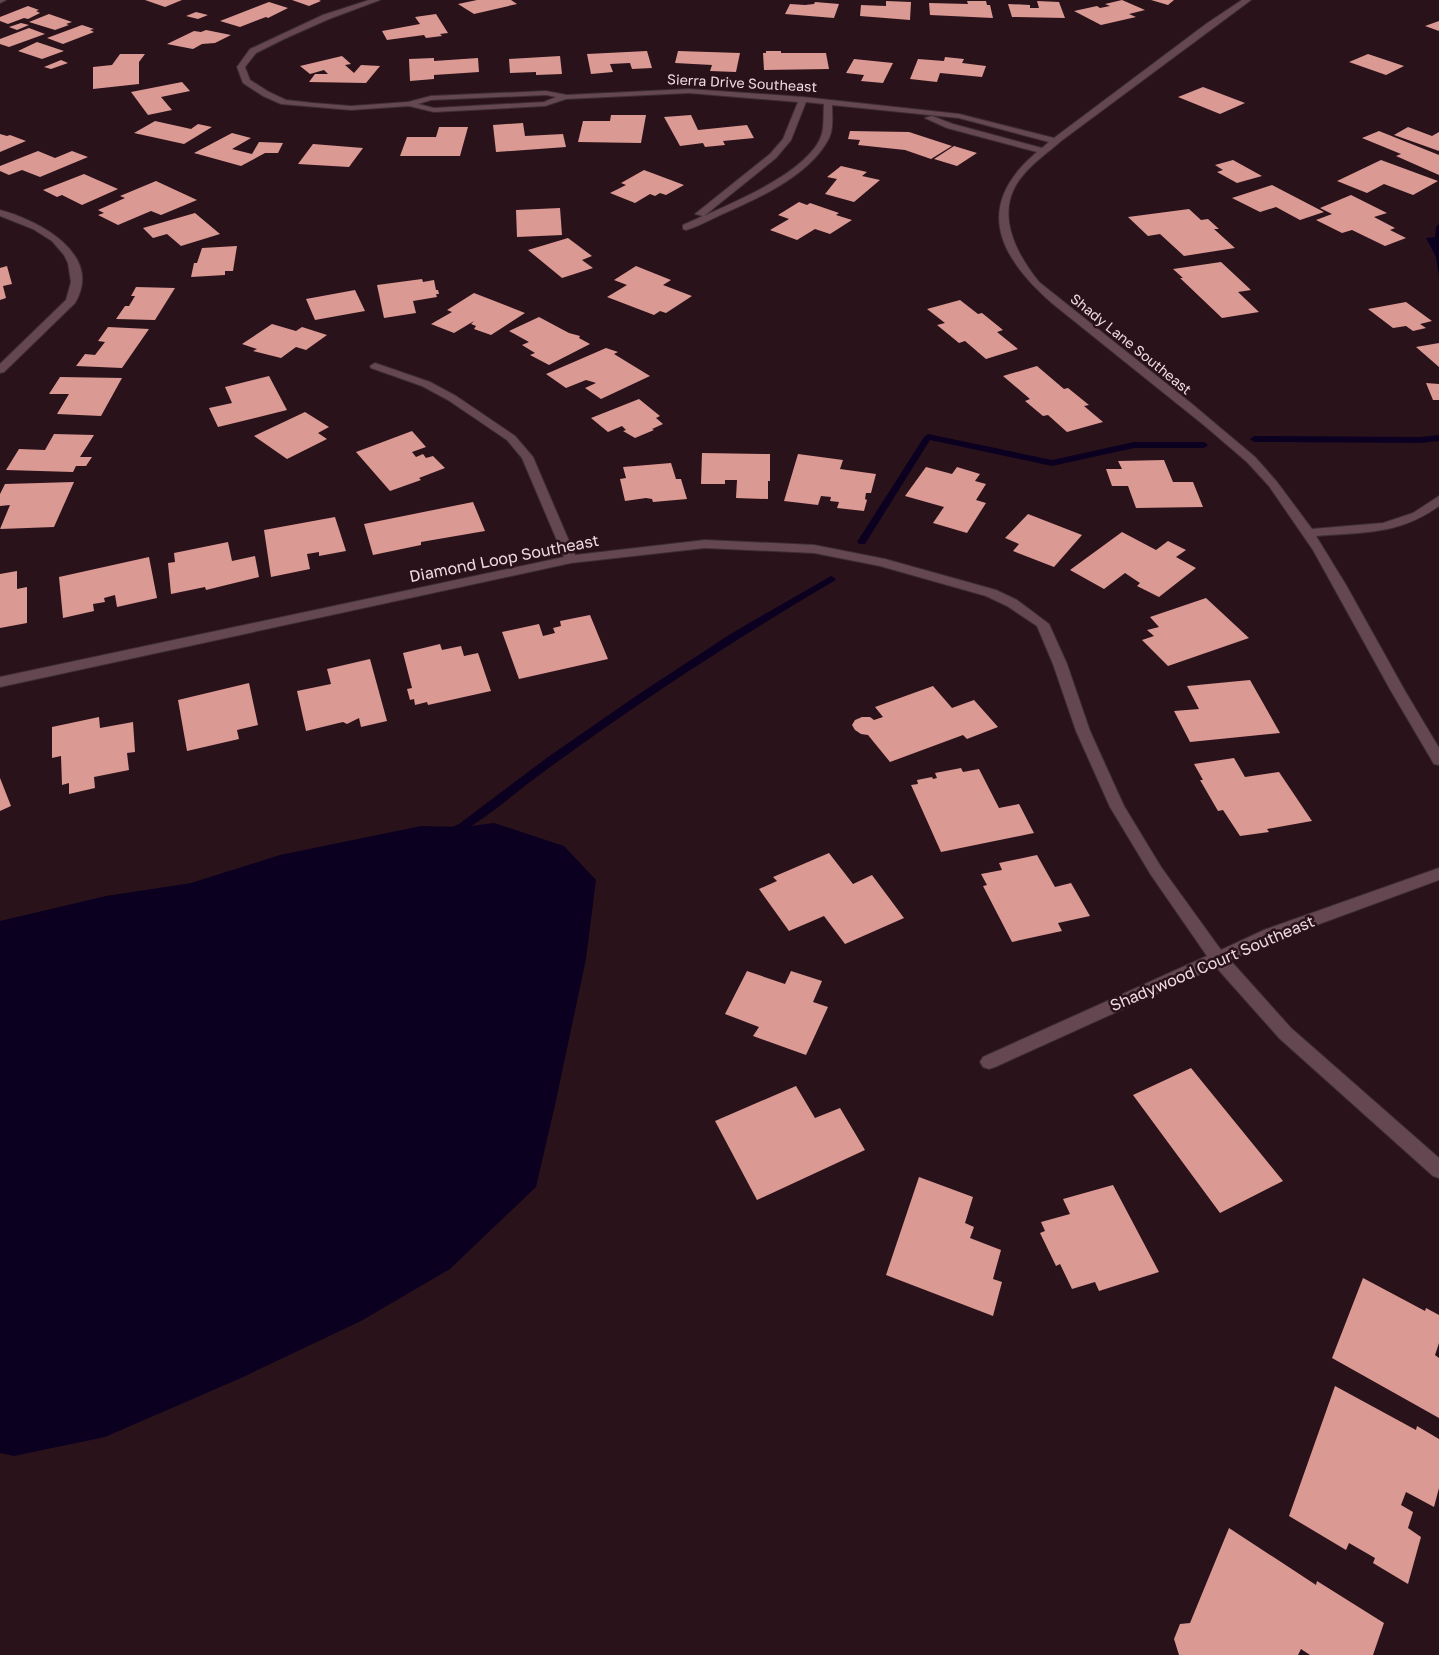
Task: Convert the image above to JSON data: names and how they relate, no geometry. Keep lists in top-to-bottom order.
{
  "streets": {
    "street": [
      "Sierra Drive Southeast",
      "Shady Lane Southeast",
      "Diamond Loop Southeast",
      "Shadywood Court Southeast"
    ]
  },
  "crossings": [
    ["Sierra Drive Southeast", "Shady Lane Southeast"],
    ["Diamond Loop Southeast", "Shadywood Court Southeast"]
  ]
}
